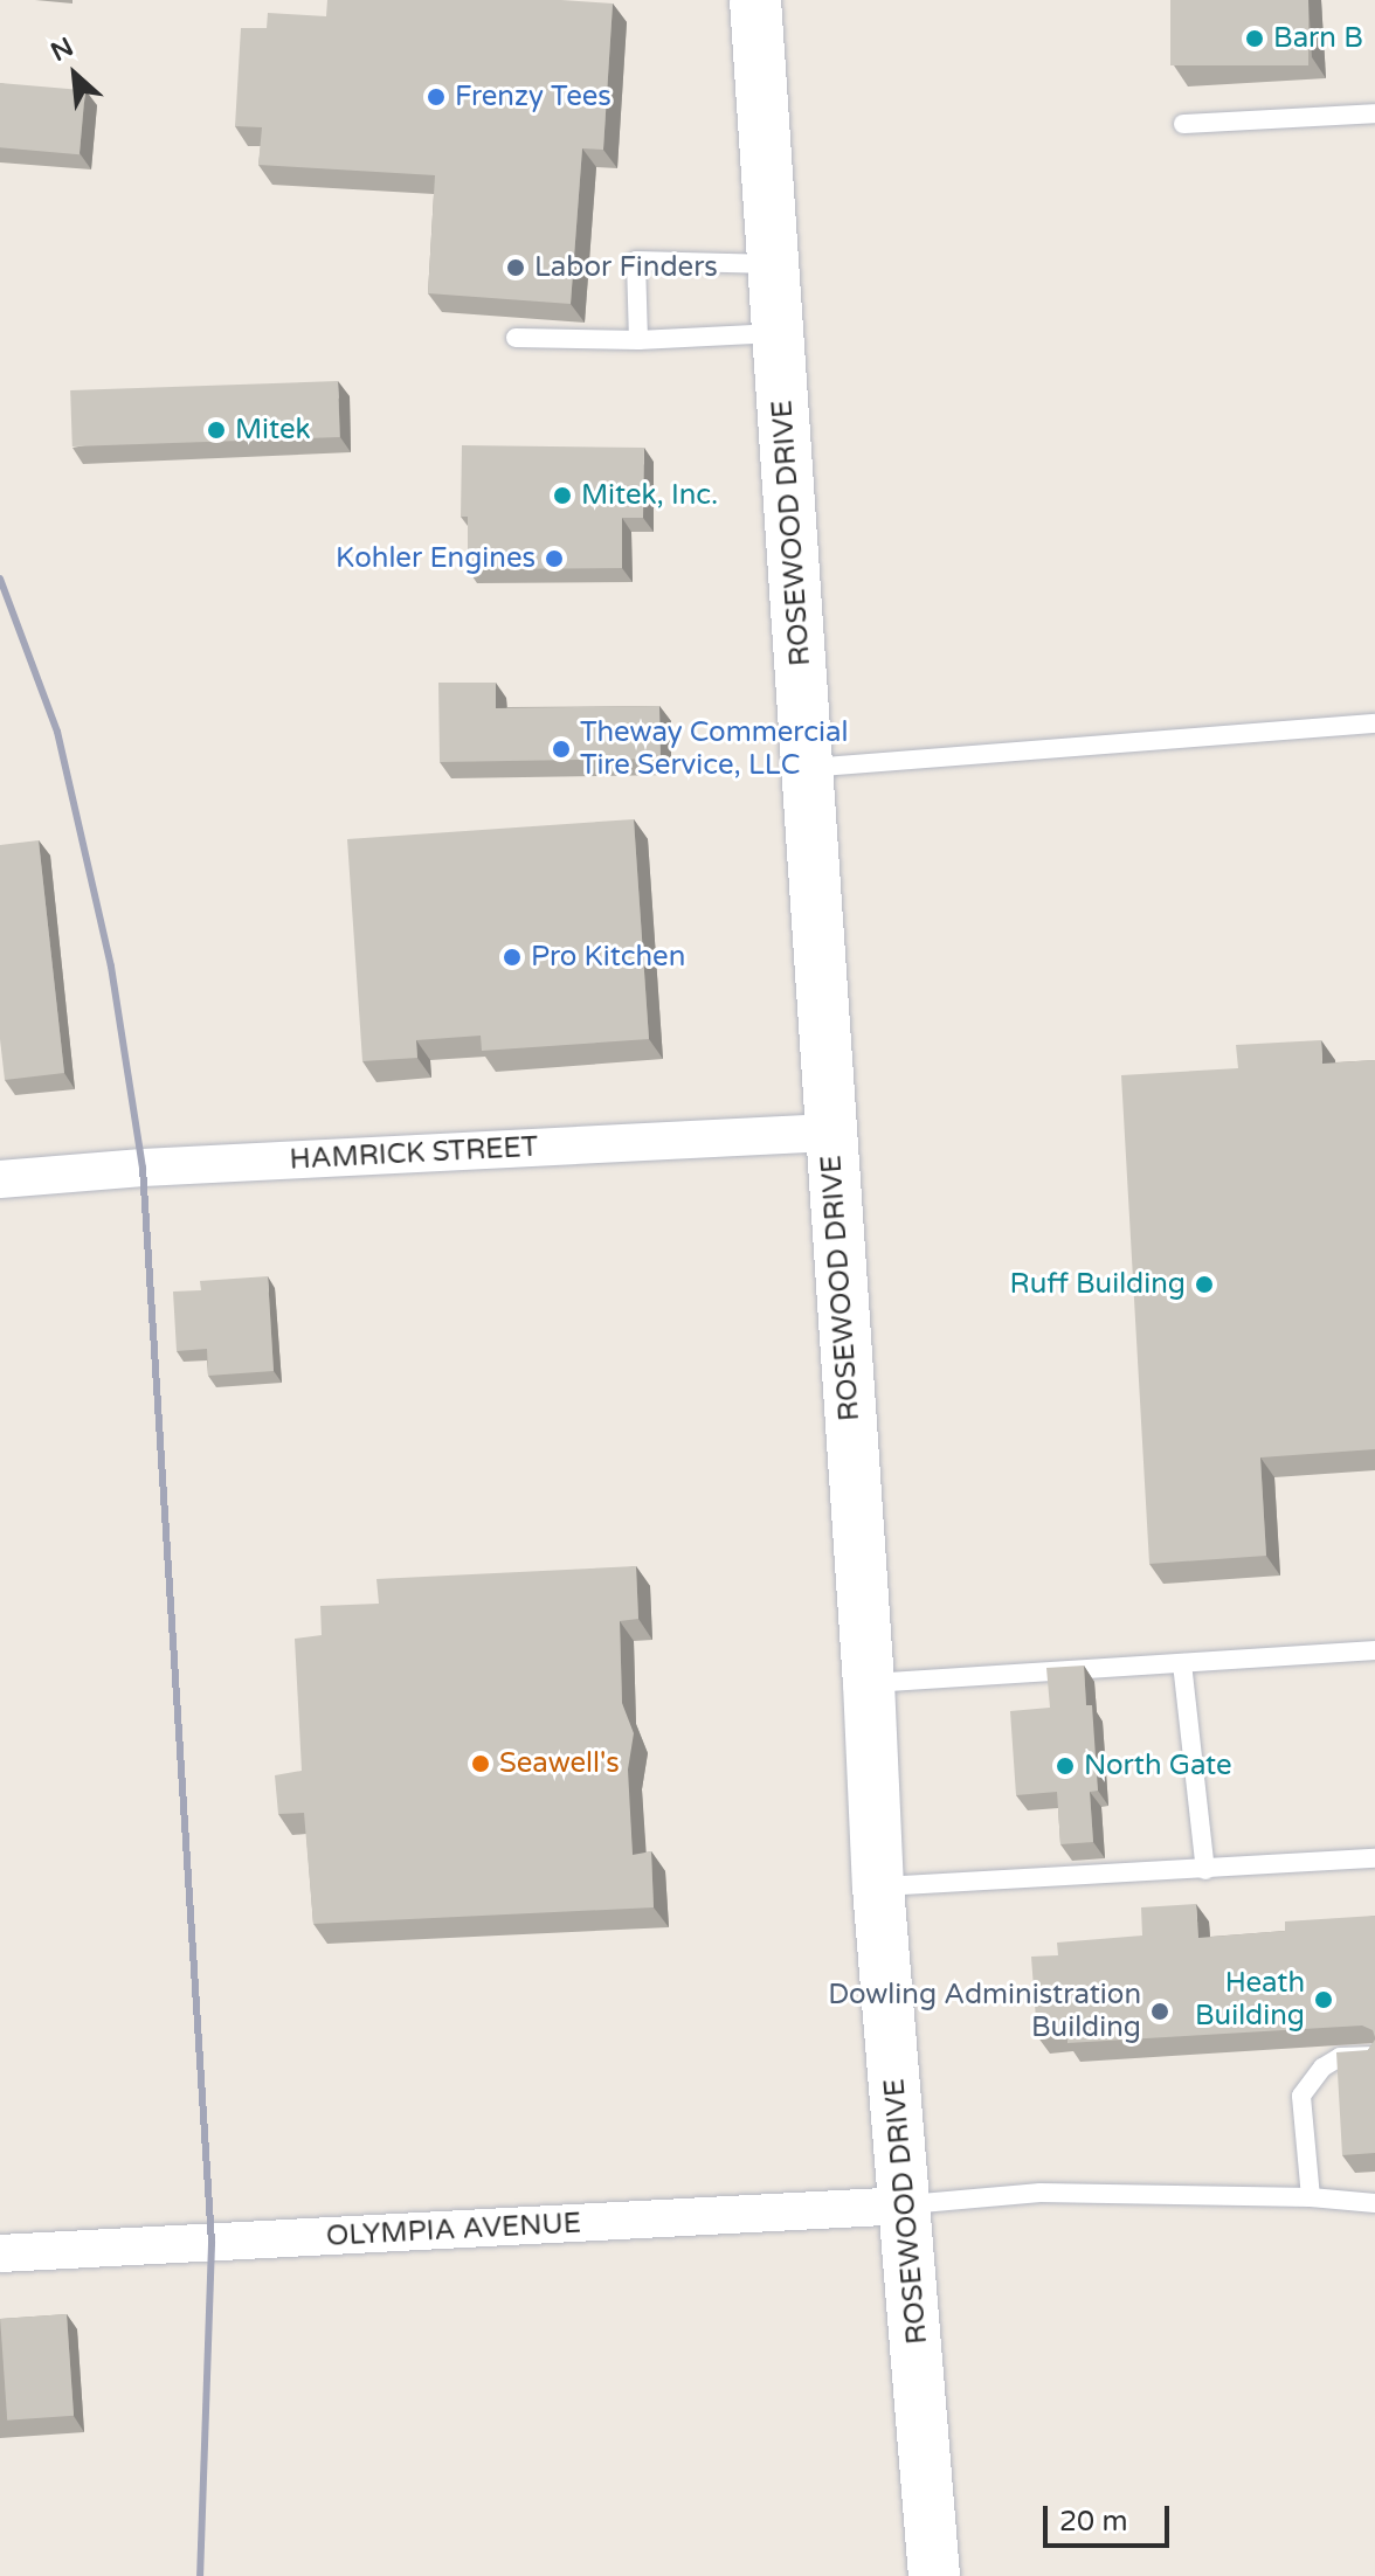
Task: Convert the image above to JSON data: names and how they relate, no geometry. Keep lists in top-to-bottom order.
{
  "streets": {
    "main road": ["ROSEWOOD DRIVE"],
    "street": ["HAMRICK STREET", "OLYMPIA AVENUE"]
  },
  "crossings": [
    ["ROSEWOOD DRIVE", "HAMRICK STREET"],
    ["ROSEWOOD DRIVE", "OLYMPIA AVENUE"]
  ],
  "places": [
    "Barn B",
    "Frenzy Tees",
    "Labor Finders",
    "Mitek",
    "Mitek, Inc.",
    "Kohler Engines",
    "Theway Commercial Tire Service, LLC",
    "Pro Kitchen",
    "Ruff Building",
    "Seawell's",
    "North Gate",
    "Heath Building",
    "Dowling Administration Building"
  ],
  "scale_bar": "20 m",
  "north": "top left"
}
